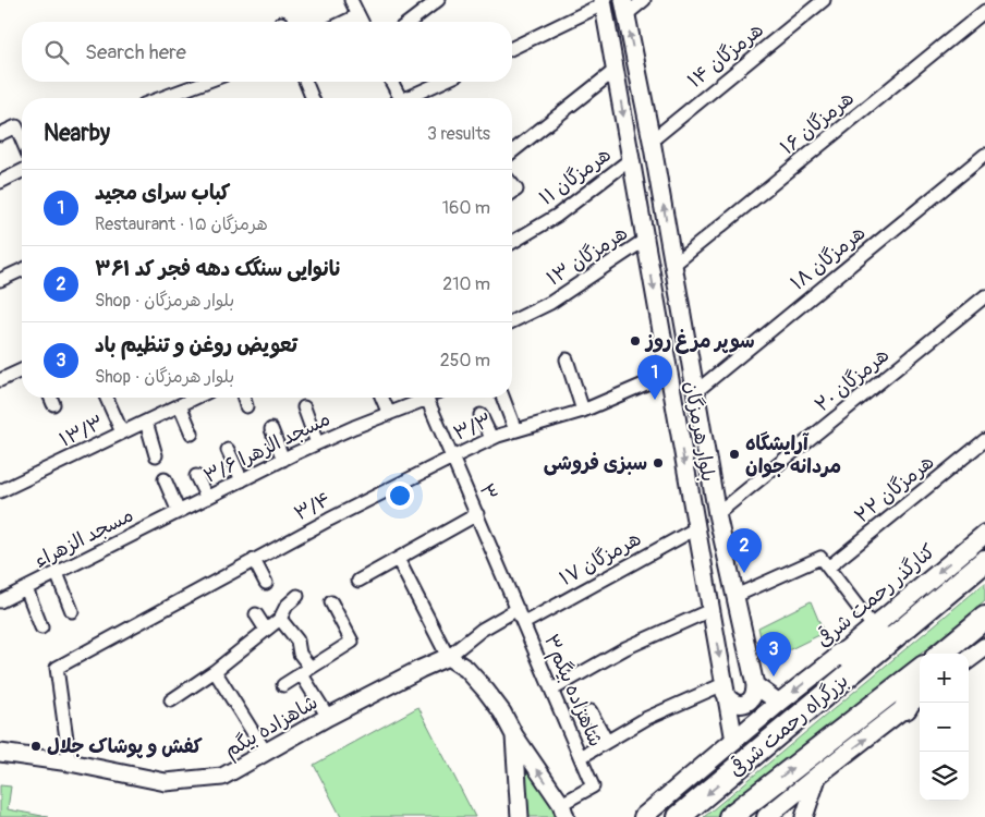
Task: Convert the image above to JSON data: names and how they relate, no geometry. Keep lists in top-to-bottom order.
{
  "streets": {
    "highway": ["بزرگراه رحمت شرقی"],
    "main road": ["کنارگذر رحمت شرقی"],
    "street": [
      "هرمزگان ۱۴",
      "هرمزگان ۱۶",
      "هرمزگان ۱۱",
      "هرمزگان ۱۳",
      "هرمزگان ۱۸",
      "هرمزگان ۲۰",
      "۳/۳",
      "۱۳/۳",
      "بلوار هرمزگان",
      "مسجد الزهرا ۳/۶",
      "هرمزگان ۲۲",
      "۳",
      "۳/۴",
      "مسجد الزهراء",
      "هرمزگان ۱۷",
      "۳شاهزاده بیگم",
      "شاهزاده بیگم"
    ]
  },
  "crossings": [
    ["هرمزگان ۱۴", "بلوار هرمزگان"],
    ["هرمزگان ۱۶", "بلوار هرمزگان"],
    ["هرمزگان ۱۱", "بلوار هرمزگان"],
    ["هرمزگان ۱۳", "بلوار هرمزگان"],
    ["هرمزگان ۱۸", "بلوار هرمزگان"],
    ["هرمزگان ۲۰", "بلوار هرمزگان"],
    ["۳/۳", "بلوار هرمزگان"],
    ["۳/۳", "۳"],
    ["۳/۳", "۳/۴"],
    ["بلوار هرمزگان", "هرمزگان ۲۲"],
    ["بلوار هرمزگان", "هرمزگان ۱۷"],
    ["بلوار هرمزگان", "کنارگذر رحمت شرقی"],
    ["مسجد الزهرا ۳/۶", "مسجد الزهراء"],
    ["۳", "۳/۴"],
    ["۳", "۳شاهزاده بیگم"],
    ["۳/۴", "شاهزاده بیگم"],
    ["هرمزگان ۱۷", "۳شاهزاده بیگم"]
  ],
  "places": [
    "سوپر مرغ روز",
    "آرایشگاه مردانه جوان",
    "سبزی فروشی",
    "کفش و پوشاک جلال"
  ],
  "page": {
    "search": "Search here",
    "heading": ["Nearby", "3 results"],
    "list": [
      {
        "mark": "1",
        "name": "کباب سرای مجید",
        "note": "Restaurant · هرمزگان ۱۵",
        "value": "160 m"
      },
      {
        "mark": "2",
        "name": "نانوایی سنگک دهه فجر کد ۳۶۱",
        "note": "Shop · بلوار هرمزگان",
        "value": "210 m"
      },
      {
        "mark": "3",
        "name": "تعویض روغن و تنظیم باد",
        "note": "Shop · بلوار هرمزگان",
        "value": "250 m"
      }
    ],
    "pins": ["1", "2", "3"],
    "map_buttons": ["+", "−"]
  }
}
